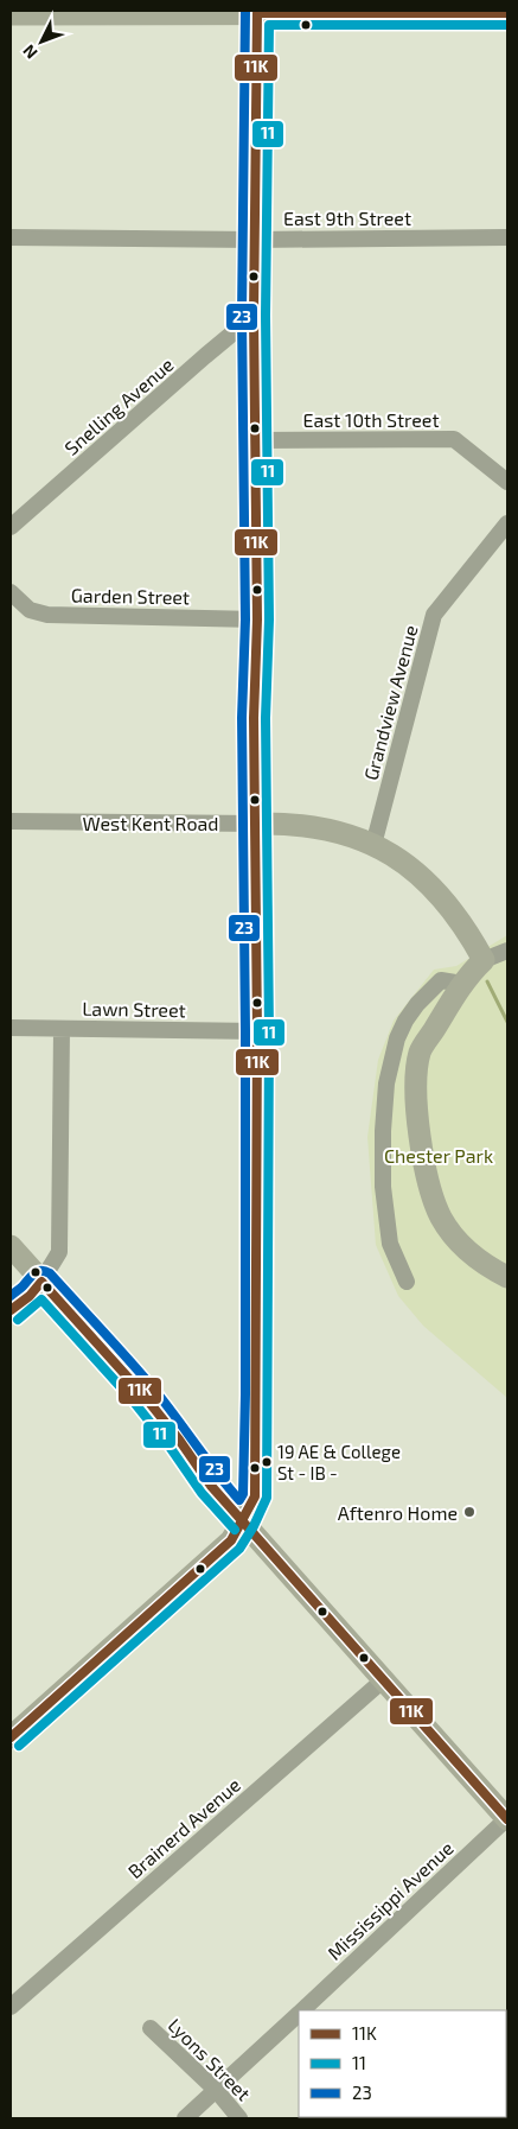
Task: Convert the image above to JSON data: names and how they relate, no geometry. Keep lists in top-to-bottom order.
{
  "streets": {
    "street": [
      "East 9th Street",
      "Snelling Avenue",
      "East 10th Street",
      "Garden Street",
      "Grandview Avenue",
      "West Kent Road",
      "Lawn Street",
      "Brainerd Avenue",
      "Mississippi Avenue",
      "Lyons Street"
    ]
  },
  "crossings": [
    ["Grandview Avenue", "West Kent Road"],
    ["Mississippi Avenue", "Lyons Street"]
  ],
  "parks": ["Chester Park"],
  "places": ["19 AE & College St - IB -", "Aftenro Home"],
  "lines": ["transit line 23", "transit line 11K", "transit line 11"],
  "legend": ["11K", "11", "23"],
  "north": "bottom left"
}
